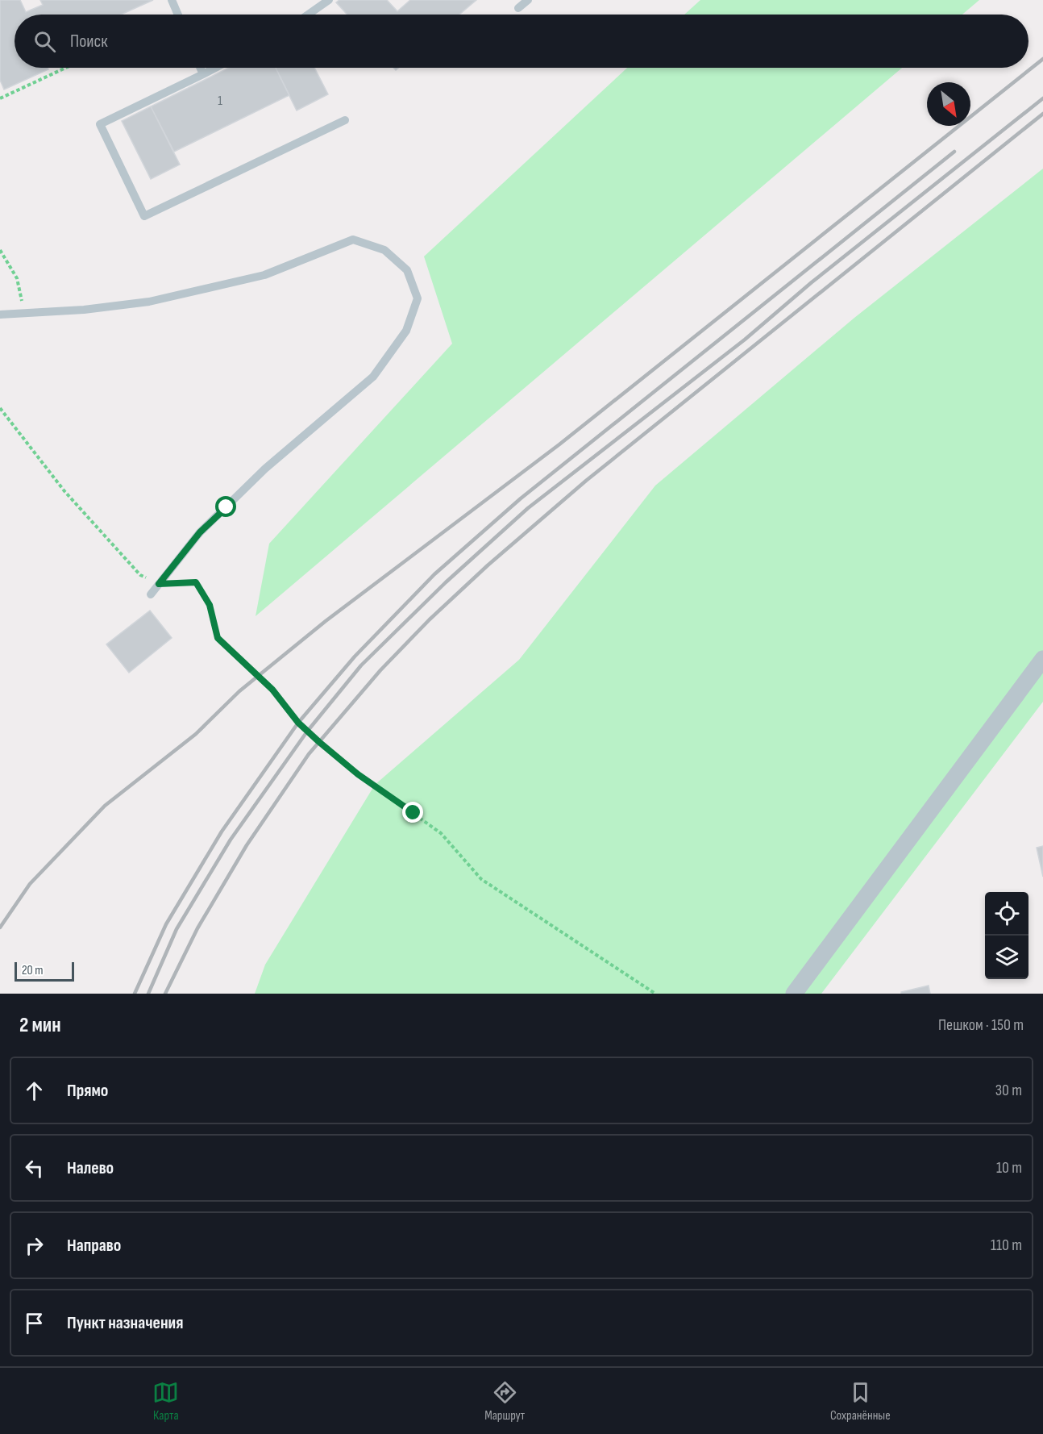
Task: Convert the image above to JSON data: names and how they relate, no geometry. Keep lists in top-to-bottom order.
{
  "house_numbers": ["1"],
  "scale_bar": "20 m",
  "north": "bottom right",
  "page": {
    "search": "Поиск",
    "scale": "20 m",
    "heading": ["2 мин", "Пешком · 150 m"],
    "list": [
      ["Прямо", "30 m"],
      ["Налево", "10 m"],
      ["Направо", "110 m"],
      "Пункт назначения"
    ],
    "nav": ["Карта", "Маршрут", "Сохранённые"]
  }
}
